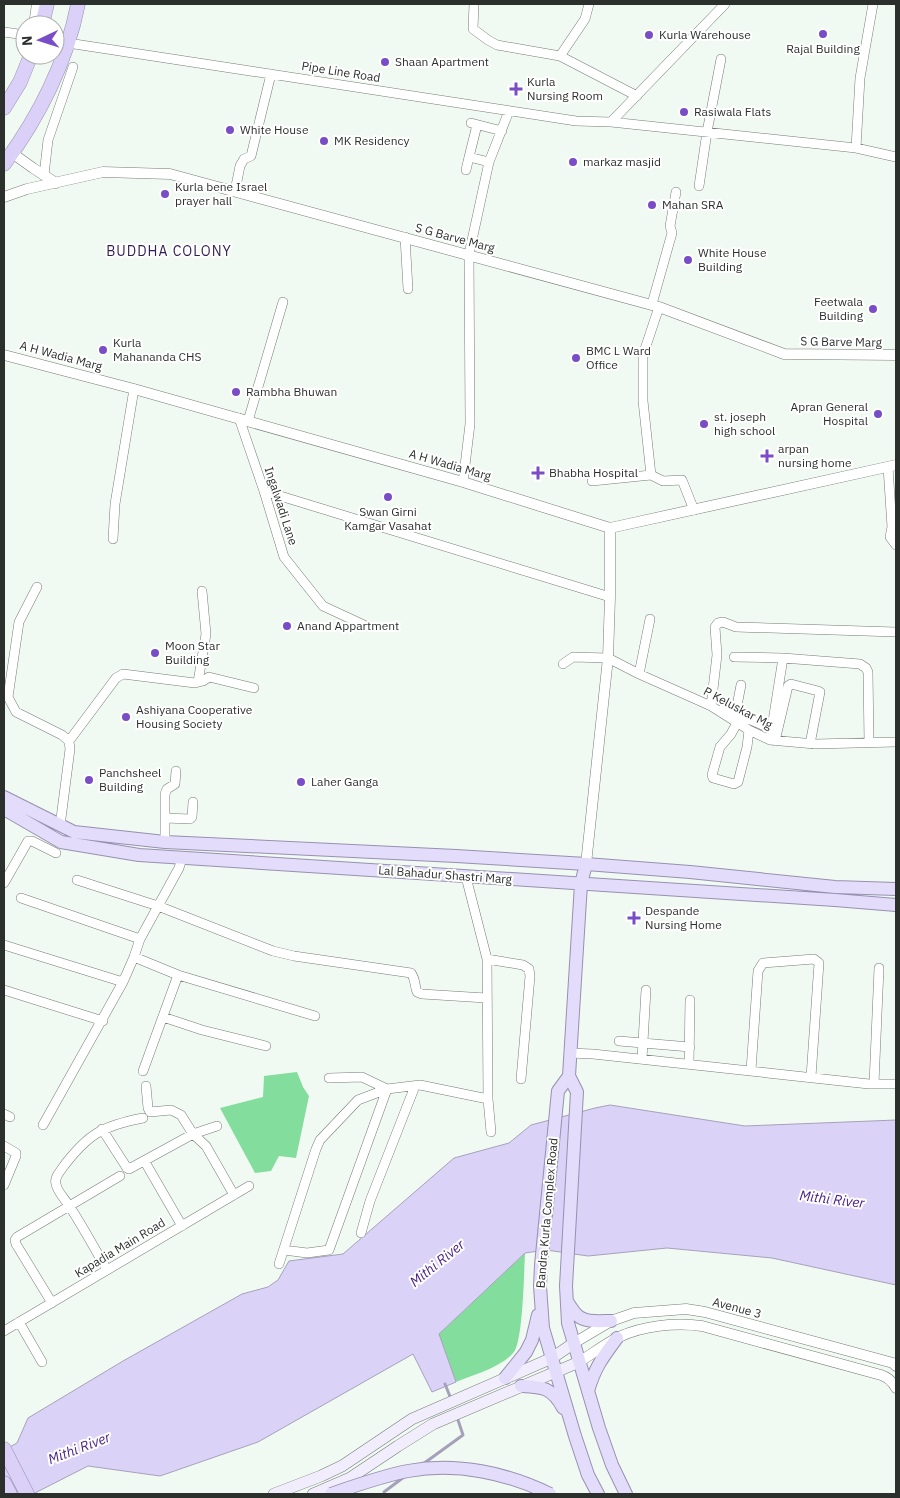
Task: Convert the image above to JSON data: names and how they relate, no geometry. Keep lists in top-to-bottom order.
{
  "streets": {
    "main road": ["Lal Bahadur Shastri Marg", "Bandra Kurla Complex Road"],
    "street": [
      "Pipe Line Road",
      "S G Barve Marg",
      "A H Wadia Marg",
      "Ingalwadi Lane",
      "P Keluskar Mg",
      "Kapadia Main Road",
      "Avenue 3"
    ]
  },
  "crossings": [
    ["A H Wadia Marg", "Ingalwadi Lane"],
    ["Lal Bahadur Shastri Marg", "Bandra Kurla Complex Road"],
    ["Bandra Kurla Complex Road", "Avenue 3"]
  ],
  "districts": ["BUDDHA COLONY"],
  "water": ["Mithi River"],
  "places": {
    "other": [
      "Rajal Building",
      "Kurla Warehouse",
      "Shaan Apartment",
      "Rasiwala Flats",
      "White House",
      "MK Residency",
      "markaz masjid",
      "Kurla bene Israel prayer hall",
      "Mahan SRA",
      "White House Building",
      "Feetwala Building",
      "Kurla Mahananda CHS",
      "BMC L Ward Office",
      "Rambha Bhuwan",
      "Apran General Hospital",
      "st. joseph high school",
      "Swan Girni Kamgar Vasahat",
      "Anand Appartment",
      "Moon Star Building",
      "Ashiyana Cooperative Housing Society",
      "Panchsheel Building",
      "Laher Ganga"
    ],
    "health": [
      "Kurla Nursing Room",
      "arpan nursing home",
      "Bhabha Hospital",
      "Despande Nursing Home"
    ]
  },
  "north": "left"
}
